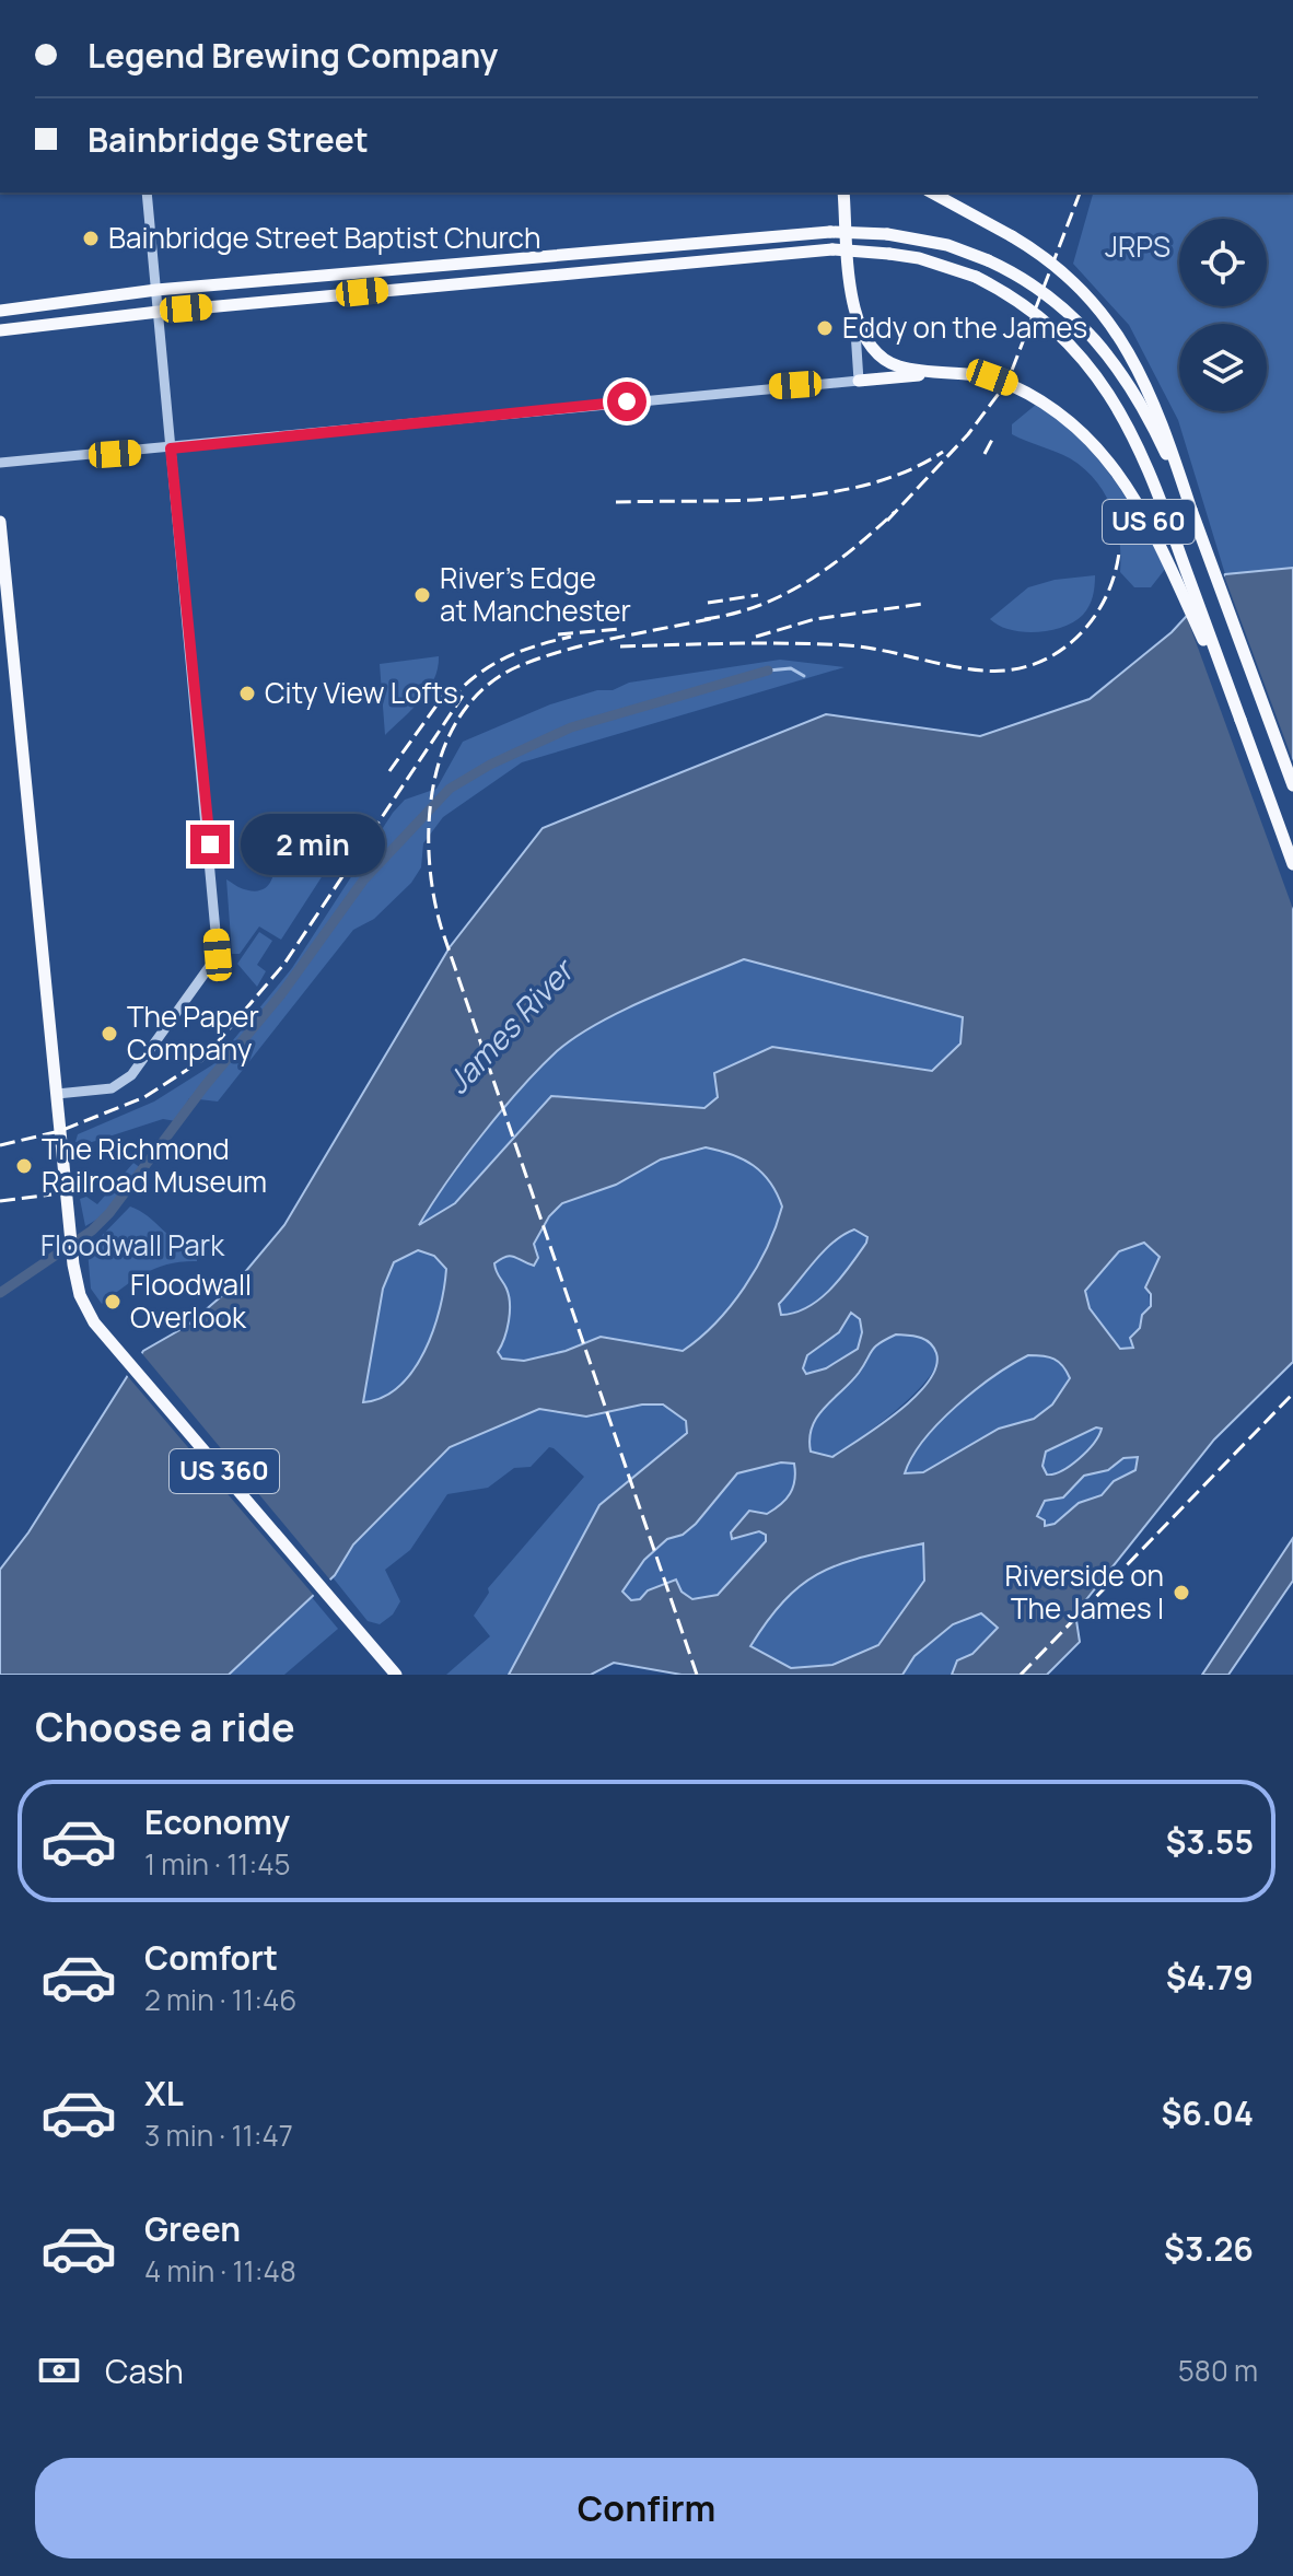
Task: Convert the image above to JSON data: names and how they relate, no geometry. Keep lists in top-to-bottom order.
{
  "streets": {
    "main road": ["US 60", "US 360"]
  },
  "water": ["James River"],
  "parks": ["JRPS", "Floodwall Park"],
  "places": [
    "Bainbridge Street Baptist Church",
    "Eddy on the James",
    "River's Edge at Manchester",
    "City View Lofts",
    "The Paper Company",
    "The Richmond Railroad Museum",
    "Floodwall Overlook",
    "Riverside on The James I"
  ],
  "page": {
    "banner": ["Legend Brewing Company", "Bainbridge Street"],
    "bubble": "2 min",
    "heading": "Choose a ride",
    "list": [
      {
        "name": "Economy",
        "note": "1 min · 11:45",
        "value": "$3.55"
      },
      {
        "name": "Comfort",
        "note": "2 min · 11:46",
        "value": "$4.79"
      },
      {
        "name": "XL",
        "note": "3 min · 11:47",
        "value": "$6.04"
      },
      {
        "name": "Green",
        "note": "4 min · 11:48",
        "value": "$3.26"
      }
    ],
    "pay": ["Cash", "580 m"],
    "buttons": "Confirm"
  }
}
